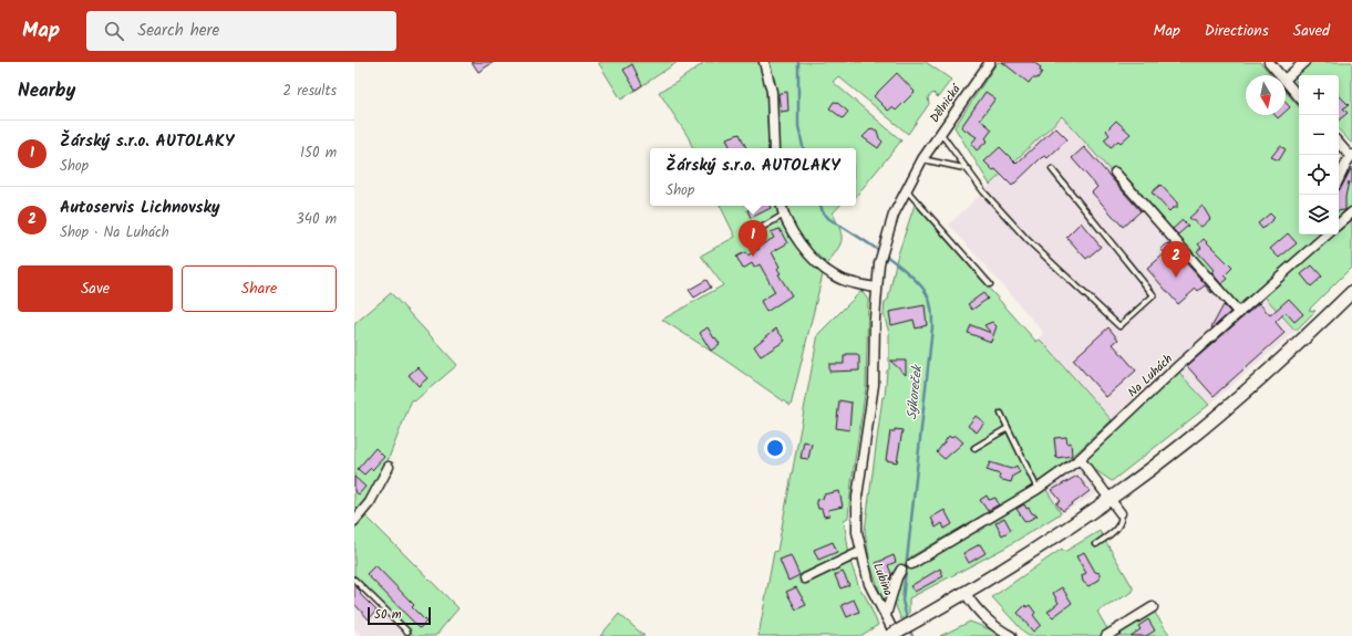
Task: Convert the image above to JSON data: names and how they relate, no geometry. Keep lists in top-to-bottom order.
{
  "streets": {
    "street": ["Dělnická", "Na Luhách", "Lubina"]
  },
  "crossings": [
    ["Dělnická", "Lubina"]
  ],
  "water": ["Sýkoreček"],
  "scale_bar": "50 m",
  "north": "bottom",
  "page": {
    "header": "Map",
    "search": "Search here",
    "nav": ["Map", "Directions", "Saved"],
    "heading": ["Nearby", "2 results"],
    "map_buttons": ["+", "−"],
    "list": [
      {
        "mark": "1",
        "name": "Žárský s.r.o. AUTOLAKY",
        "note": "Shop",
        "value": "150 m"
      },
      {
        "mark": "2",
        "name": "Autoservis Lichnovsky",
        "note": "Shop · Na Luhách",
        "value": "340 m"
      }
    ],
    "popup": ["Žárský s.r.o. AUTOLAKY", "Shop"],
    "pins": ["1", "2"],
    "buttons": ["Save", "Share"],
    "scale": "50 m"
  }
}
